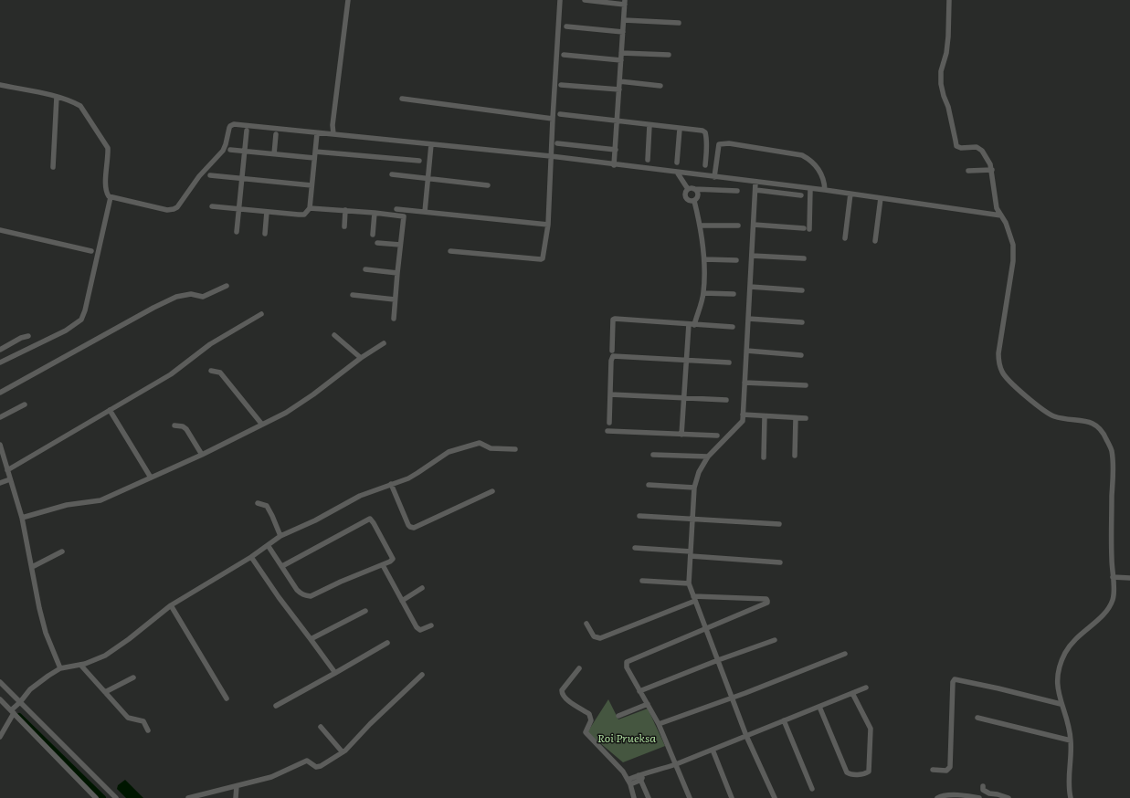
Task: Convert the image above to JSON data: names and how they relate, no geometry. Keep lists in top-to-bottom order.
{
  "parks": ["Roi Prueksa"]
}
